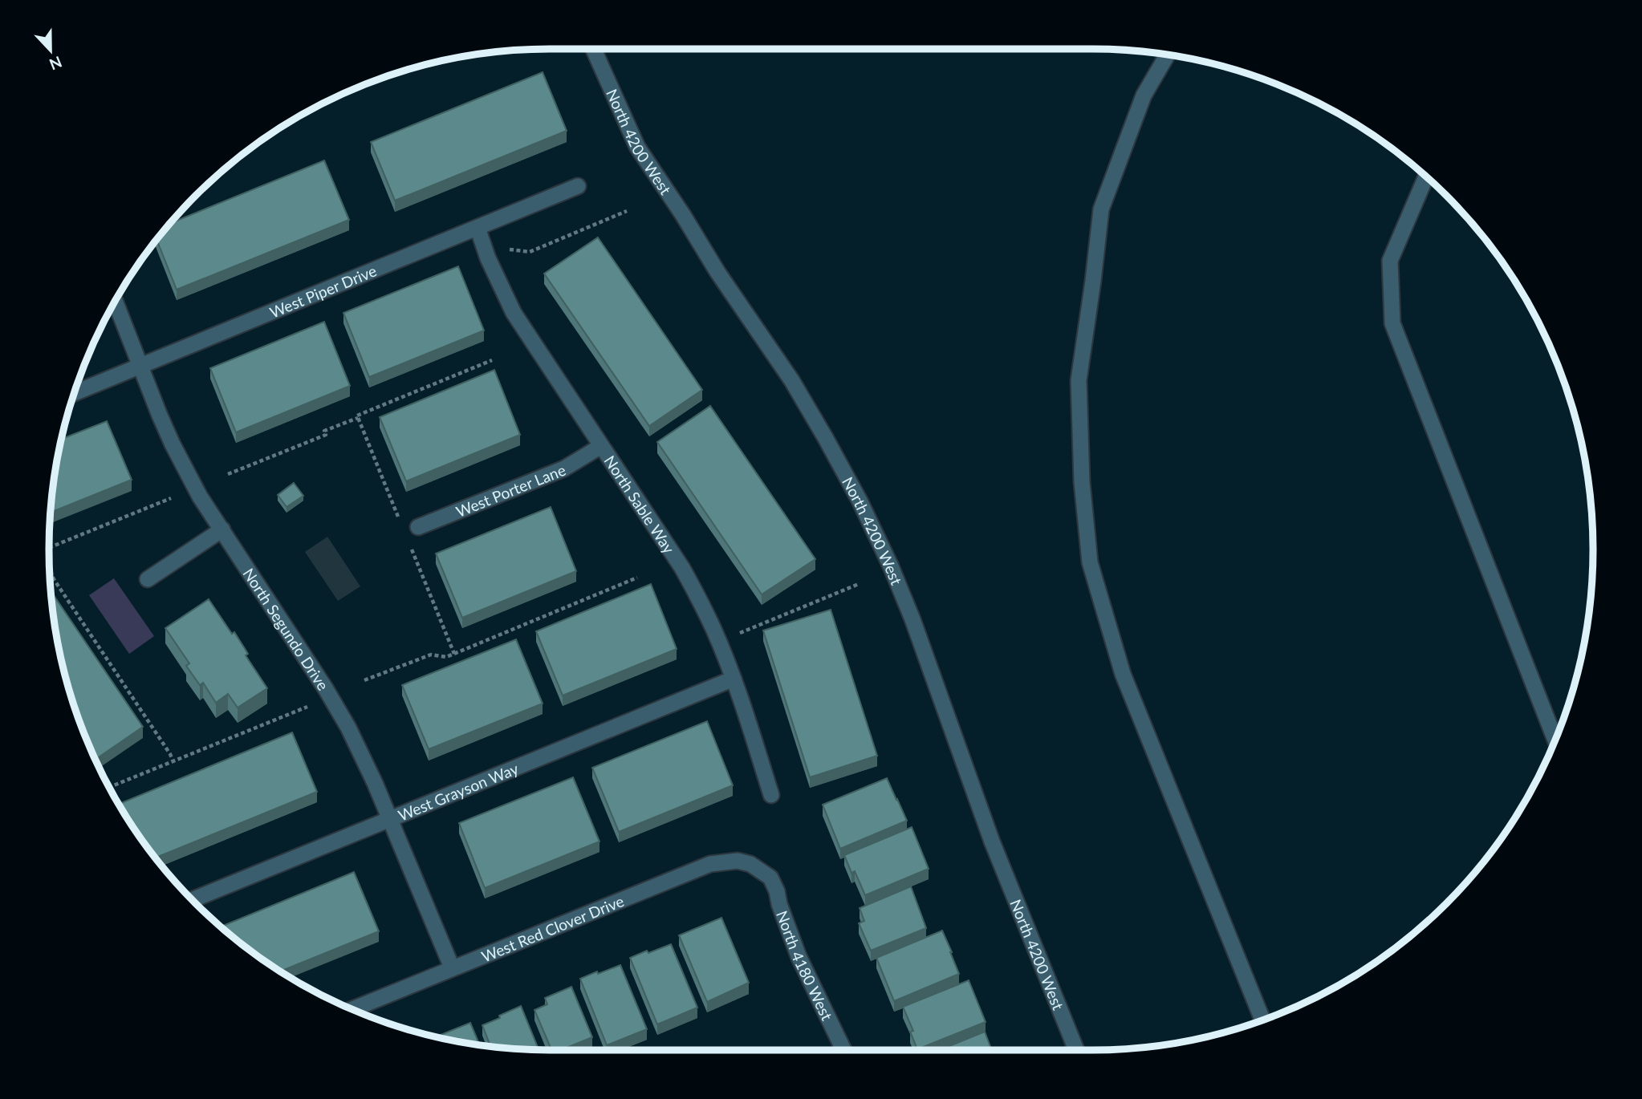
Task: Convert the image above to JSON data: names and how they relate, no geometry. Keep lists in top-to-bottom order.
{
  "streets": {
    "street": [
      "North 4200 West",
      "West Piper Drive",
      "West Porter Lane",
      "North Sable Way",
      "North Segundo Drive",
      "West Grayson Way",
      "West Red Clover Drive",
      "North 4180 West"
    ]
  },
  "crossings": [
    ["West Piper Drive", "North Sable Way"],
    ["West Piper Drive", "North Segundo Drive"],
    ["West Porter Lane", "North Sable Way"],
    ["North Sable Way", "West Grayson Way"],
    ["North Segundo Drive", "West Grayson Way"],
    ["North Segundo Drive", "West Red Clover Drive"],
    ["West Red Clover Drive", "North 4180 West"]
  ],
  "north": "bottom"
}
